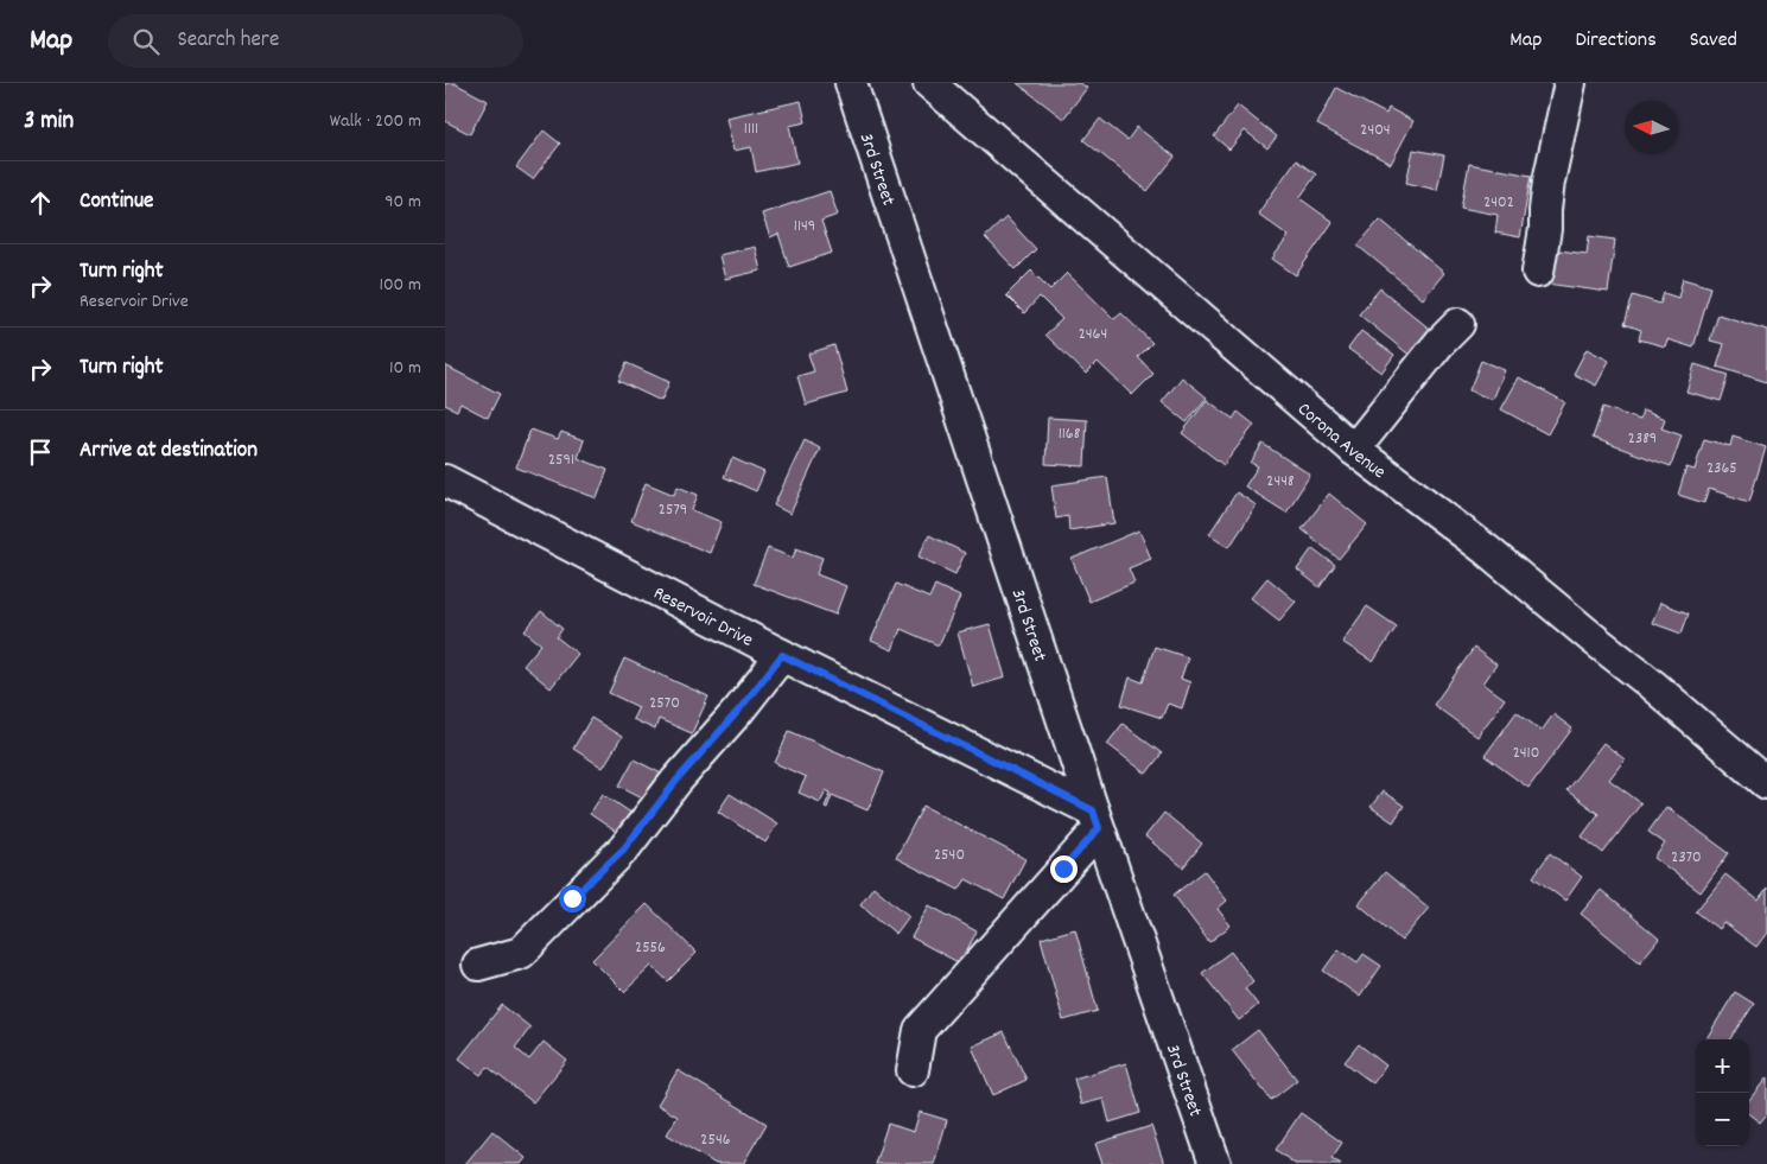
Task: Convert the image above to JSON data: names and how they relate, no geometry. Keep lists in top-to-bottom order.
{
  "streets": {
    "street": ["3rd Street", "Corona Avenue", "Reservoir Drive"]
  },
  "crossings": [
    ["3rd Street", "Reservoir Drive"]
  ],
  "house_numbers": [
    "1111",
    "2404",
    "2402",
    "1149",
    "2464",
    "1168",
    "2389",
    "2591",
    "2365",
    "2448",
    "2579",
    "2570",
    "2410",
    "2540",
    "2370",
    "2556",
    "2546"
  ],
  "north": "left",
  "page": {
    "header": "Map",
    "search": "Search here",
    "nav": ["Map", "Directions", "Saved"],
    "heading": ["3 min", "Walk · 200 m"],
    "list": [
      ["Continue", "90 m"],
      ["Turn right", "Reservoir Drive", "100 m"],
      ["Turn right", "10 m"],
      "Arrive at destination"
    ],
    "map_buttons": ["+", "−"]
  }
}
